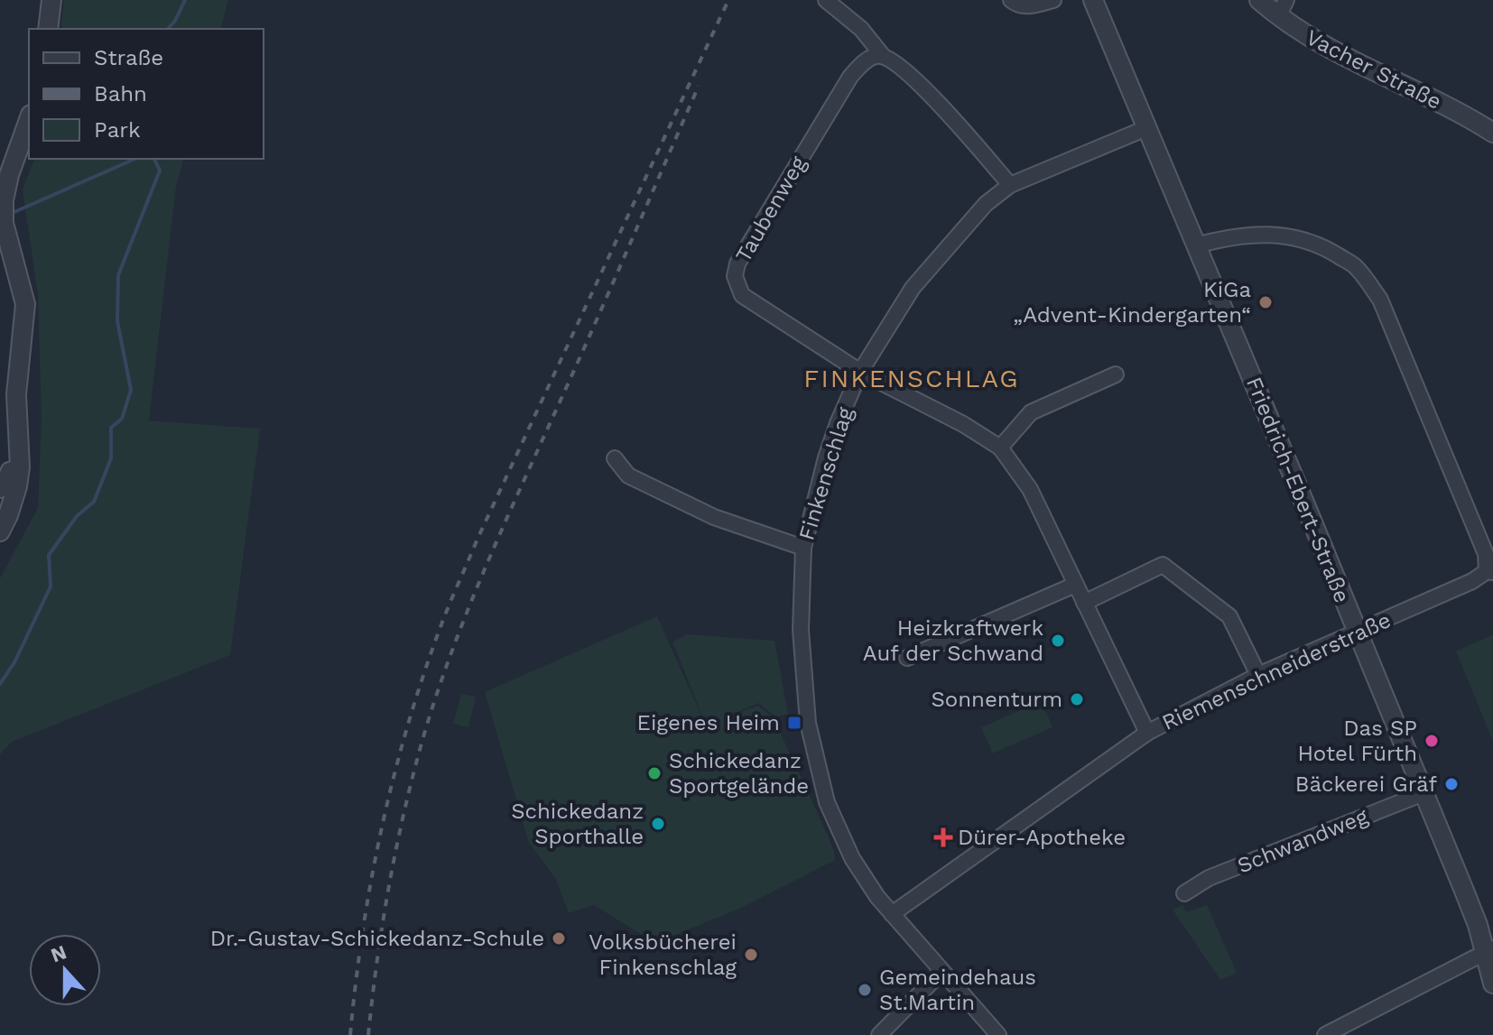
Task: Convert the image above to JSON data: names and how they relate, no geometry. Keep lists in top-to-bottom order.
{
  "streets": {
    "street": [
      "Vacher Straße",
      "Taubenweg",
      "Finkenschlag",
      "Friedrich-Ebert-Straße",
      "Riemenschneiderstraße",
      "Schwandweg"
    ]
  },
  "crossings": [
    ["Taubenweg", "Finkenschlag"],
    ["Finkenschlag", "Friedrich-Ebert-Straße"],
    ["Finkenschlag", "Riemenschneiderstraße"],
    ["Friedrich-Ebert-Straße", "Riemenschneiderstraße"],
    ["Friedrich-Ebert-Straße", "Schwandweg"]
  ],
  "districts": ["FINKENSCHLAG"],
  "places": {
    "other": [
      "KiGa „Advent-Kindergarten“",
      "Heizkraftwerk Auf der Schwand",
      "Sonnenturm",
      "Das SP Hotel Fürth",
      "Schickedanz Sportgelände",
      "Bäckerei Gräf",
      "Schickedanz Sporthalle",
      "Dr.-Gustav-Schickedanz-Schule",
      "Volksbücherei Finkenschlag",
      "Gemeindehaus St.Martin"
    ],
    "transit": ["Eigenes Heim"],
    "health": ["Dürer-Apotheke"]
  },
  "legend": ["Straße", "Bahn", "Park"],
  "north": "top"
}
